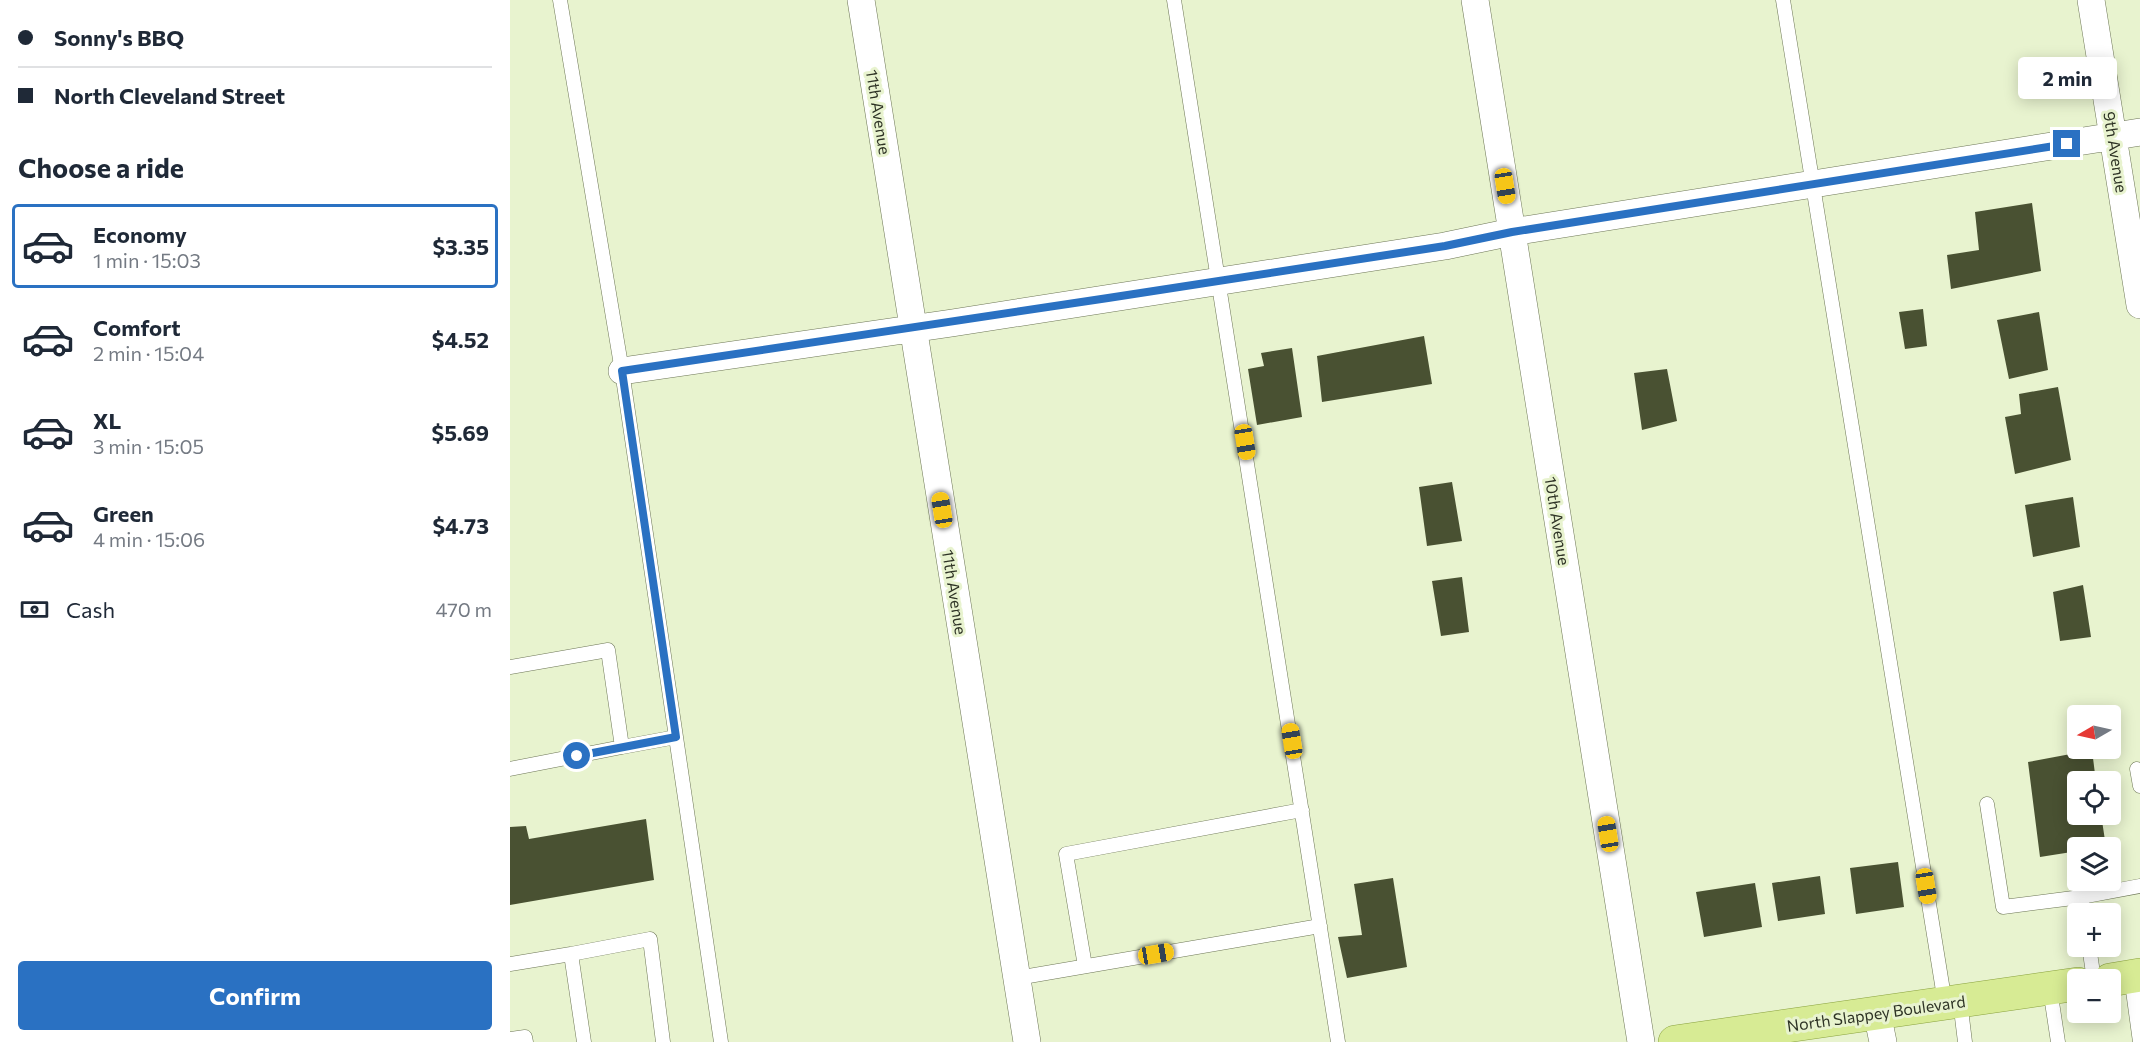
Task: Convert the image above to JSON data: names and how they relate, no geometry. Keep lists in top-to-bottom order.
{
  "streets": {
    "main road": ["North Slappey Boulevard"],
    "street": ["11th Avenue", "9th Avenue", "10th Avenue"]
  },
  "north": "left",
  "page": {
    "banner": ["Sonny's BBQ", "North Cleveland Street"],
    "bubble": "2 min",
    "heading": "Choose a ride",
    "list": [
      {
        "name": "Economy",
        "note": "1 min · 15:03",
        "value": "$3.35"
      },
      {
        "name": "Comfort",
        "note": "2 min · 15:04",
        "value": "$4.52"
      },
      {
        "name": "XL",
        "note": "3 min · 15:05",
        "value": "$5.69"
      },
      {
        "name": "Green",
        "note": "4 min · 15:06",
        "value": "$4.73"
      }
    ],
    "pay": ["Cash", "470 m"],
    "map_buttons": ["+", "−"],
    "buttons": "Confirm"
  }
}
